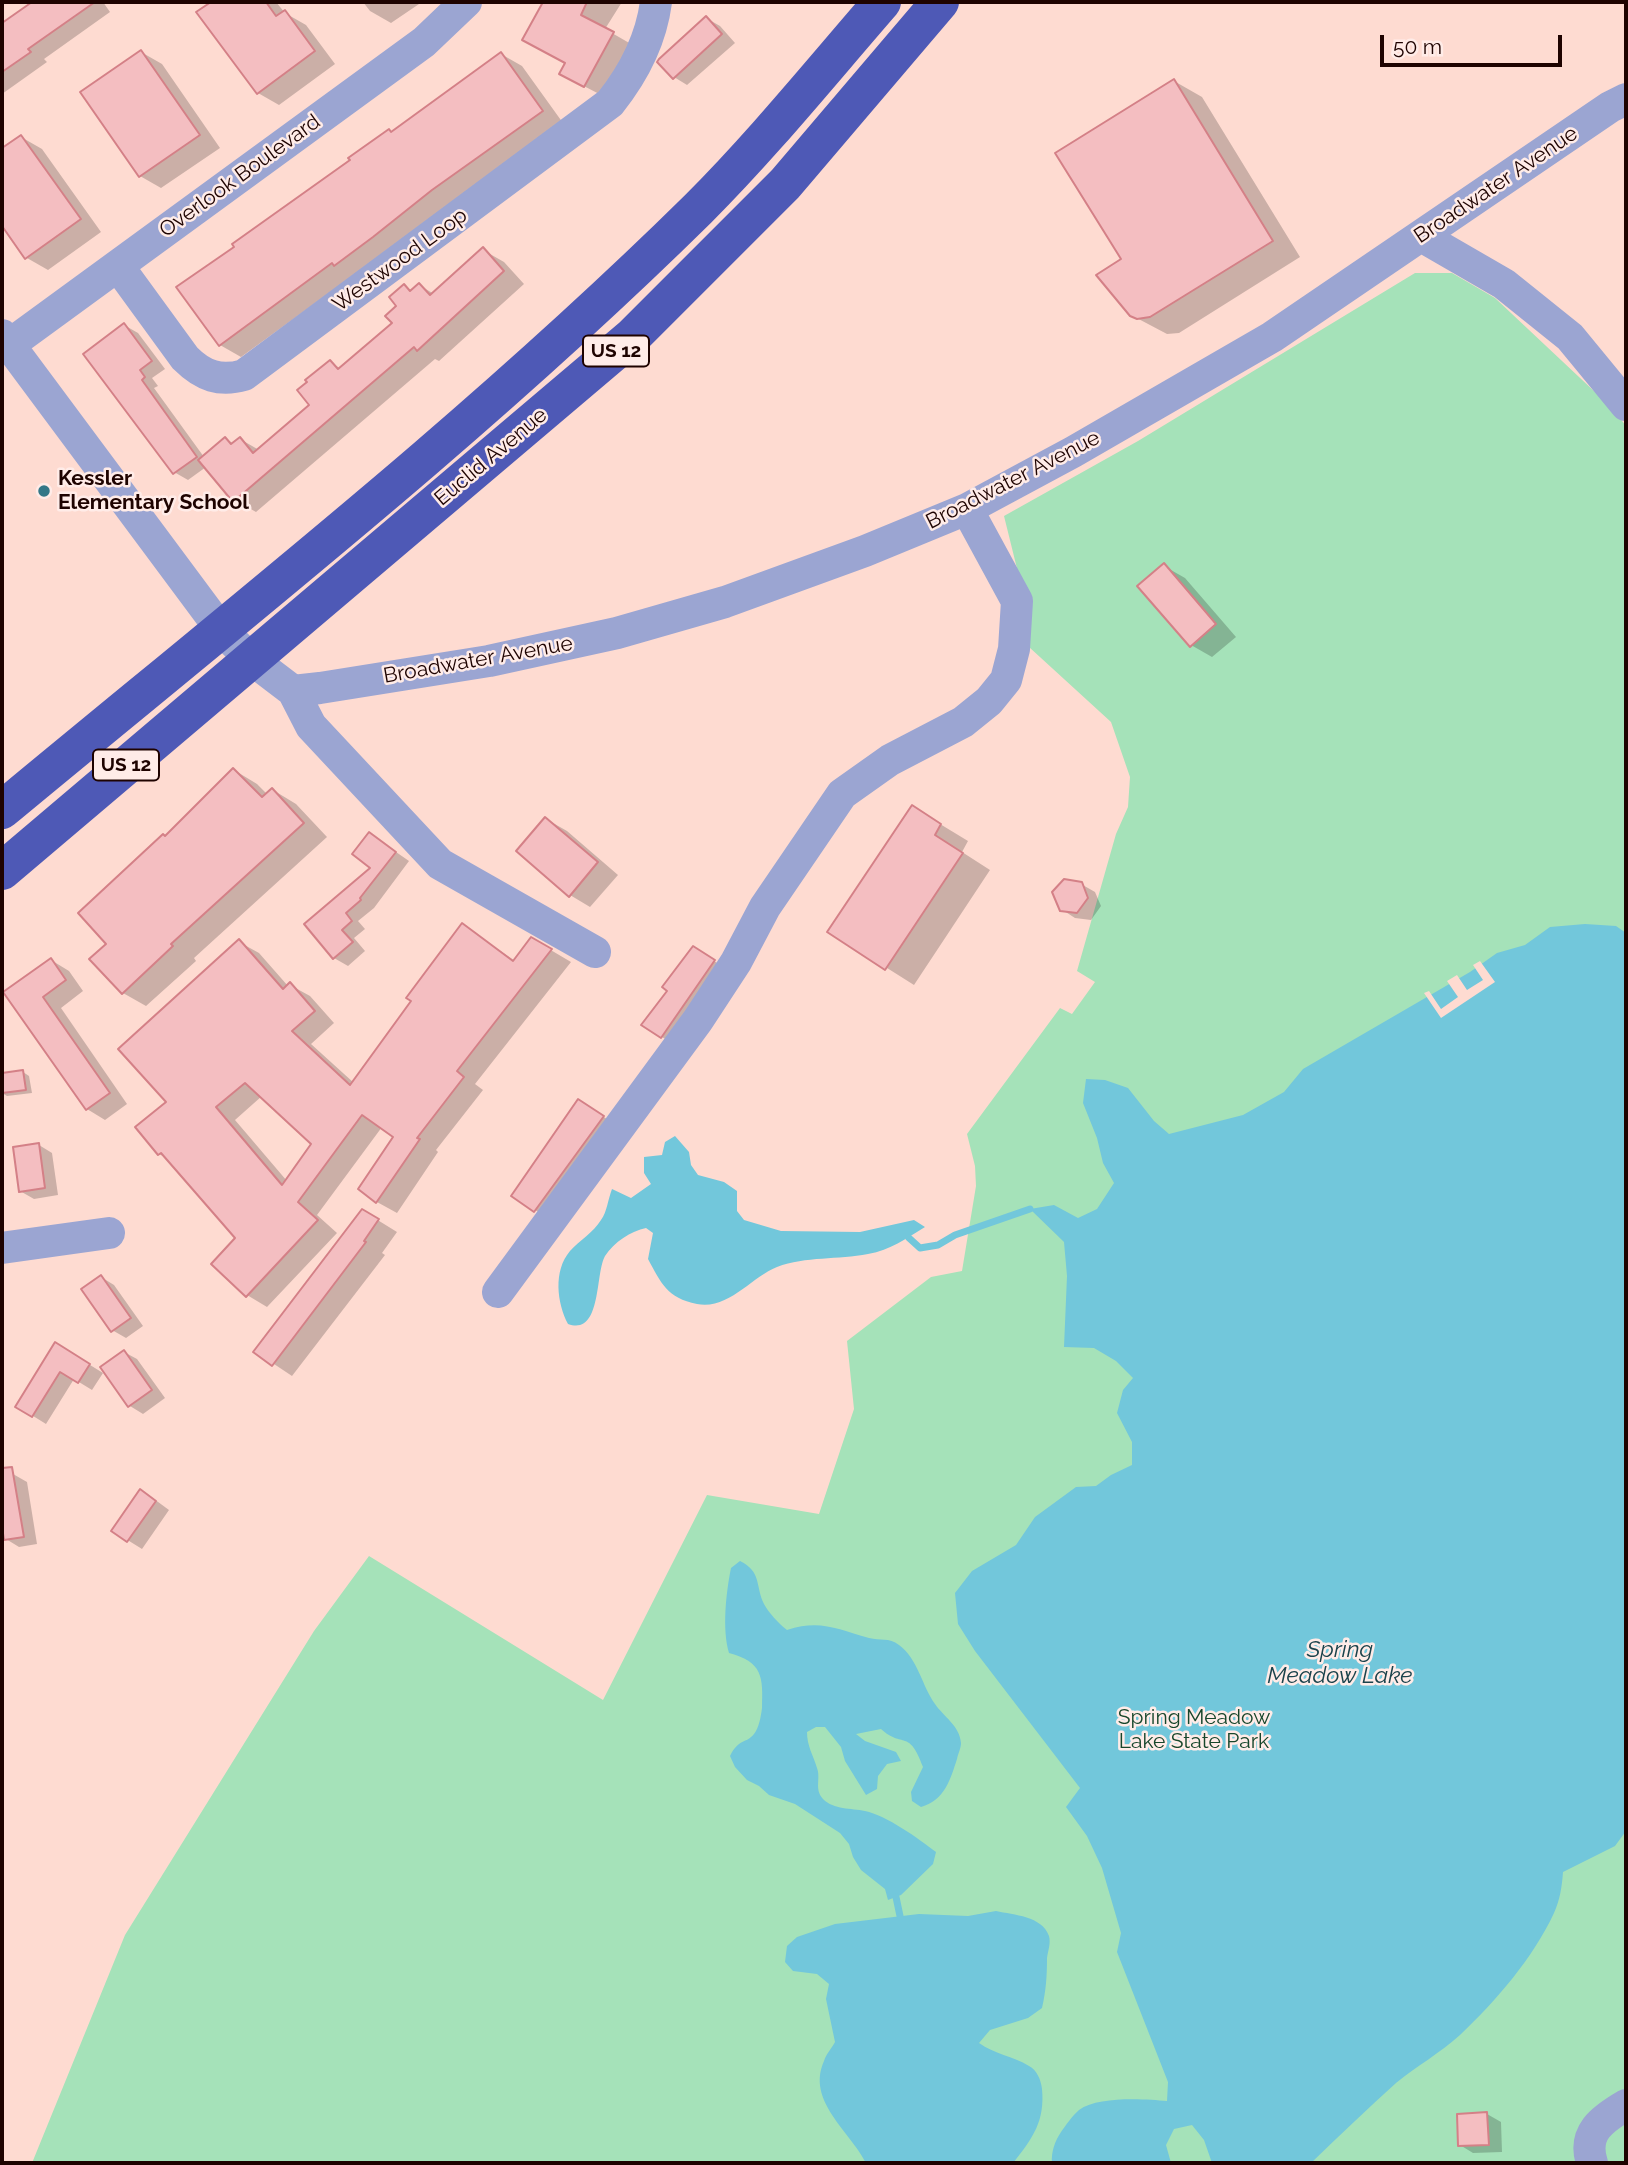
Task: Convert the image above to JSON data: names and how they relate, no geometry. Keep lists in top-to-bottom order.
{
  "streets": {
    "highway": ["US 12", "Euclid Avenue"],
    "street": ["Overlook Boulevard", "Broadwater Avenue", "Westwood Loop"]
  },
  "crossings": [
    ["Overlook Boulevard", "Westwood Loop"]
  ],
  "water": ["Spring Meadow Lake"],
  "parks": ["Spring Meadow Lake State Park"],
  "places": ["Kessler Elementary School"],
  "scale_bar": "50 m"
}
